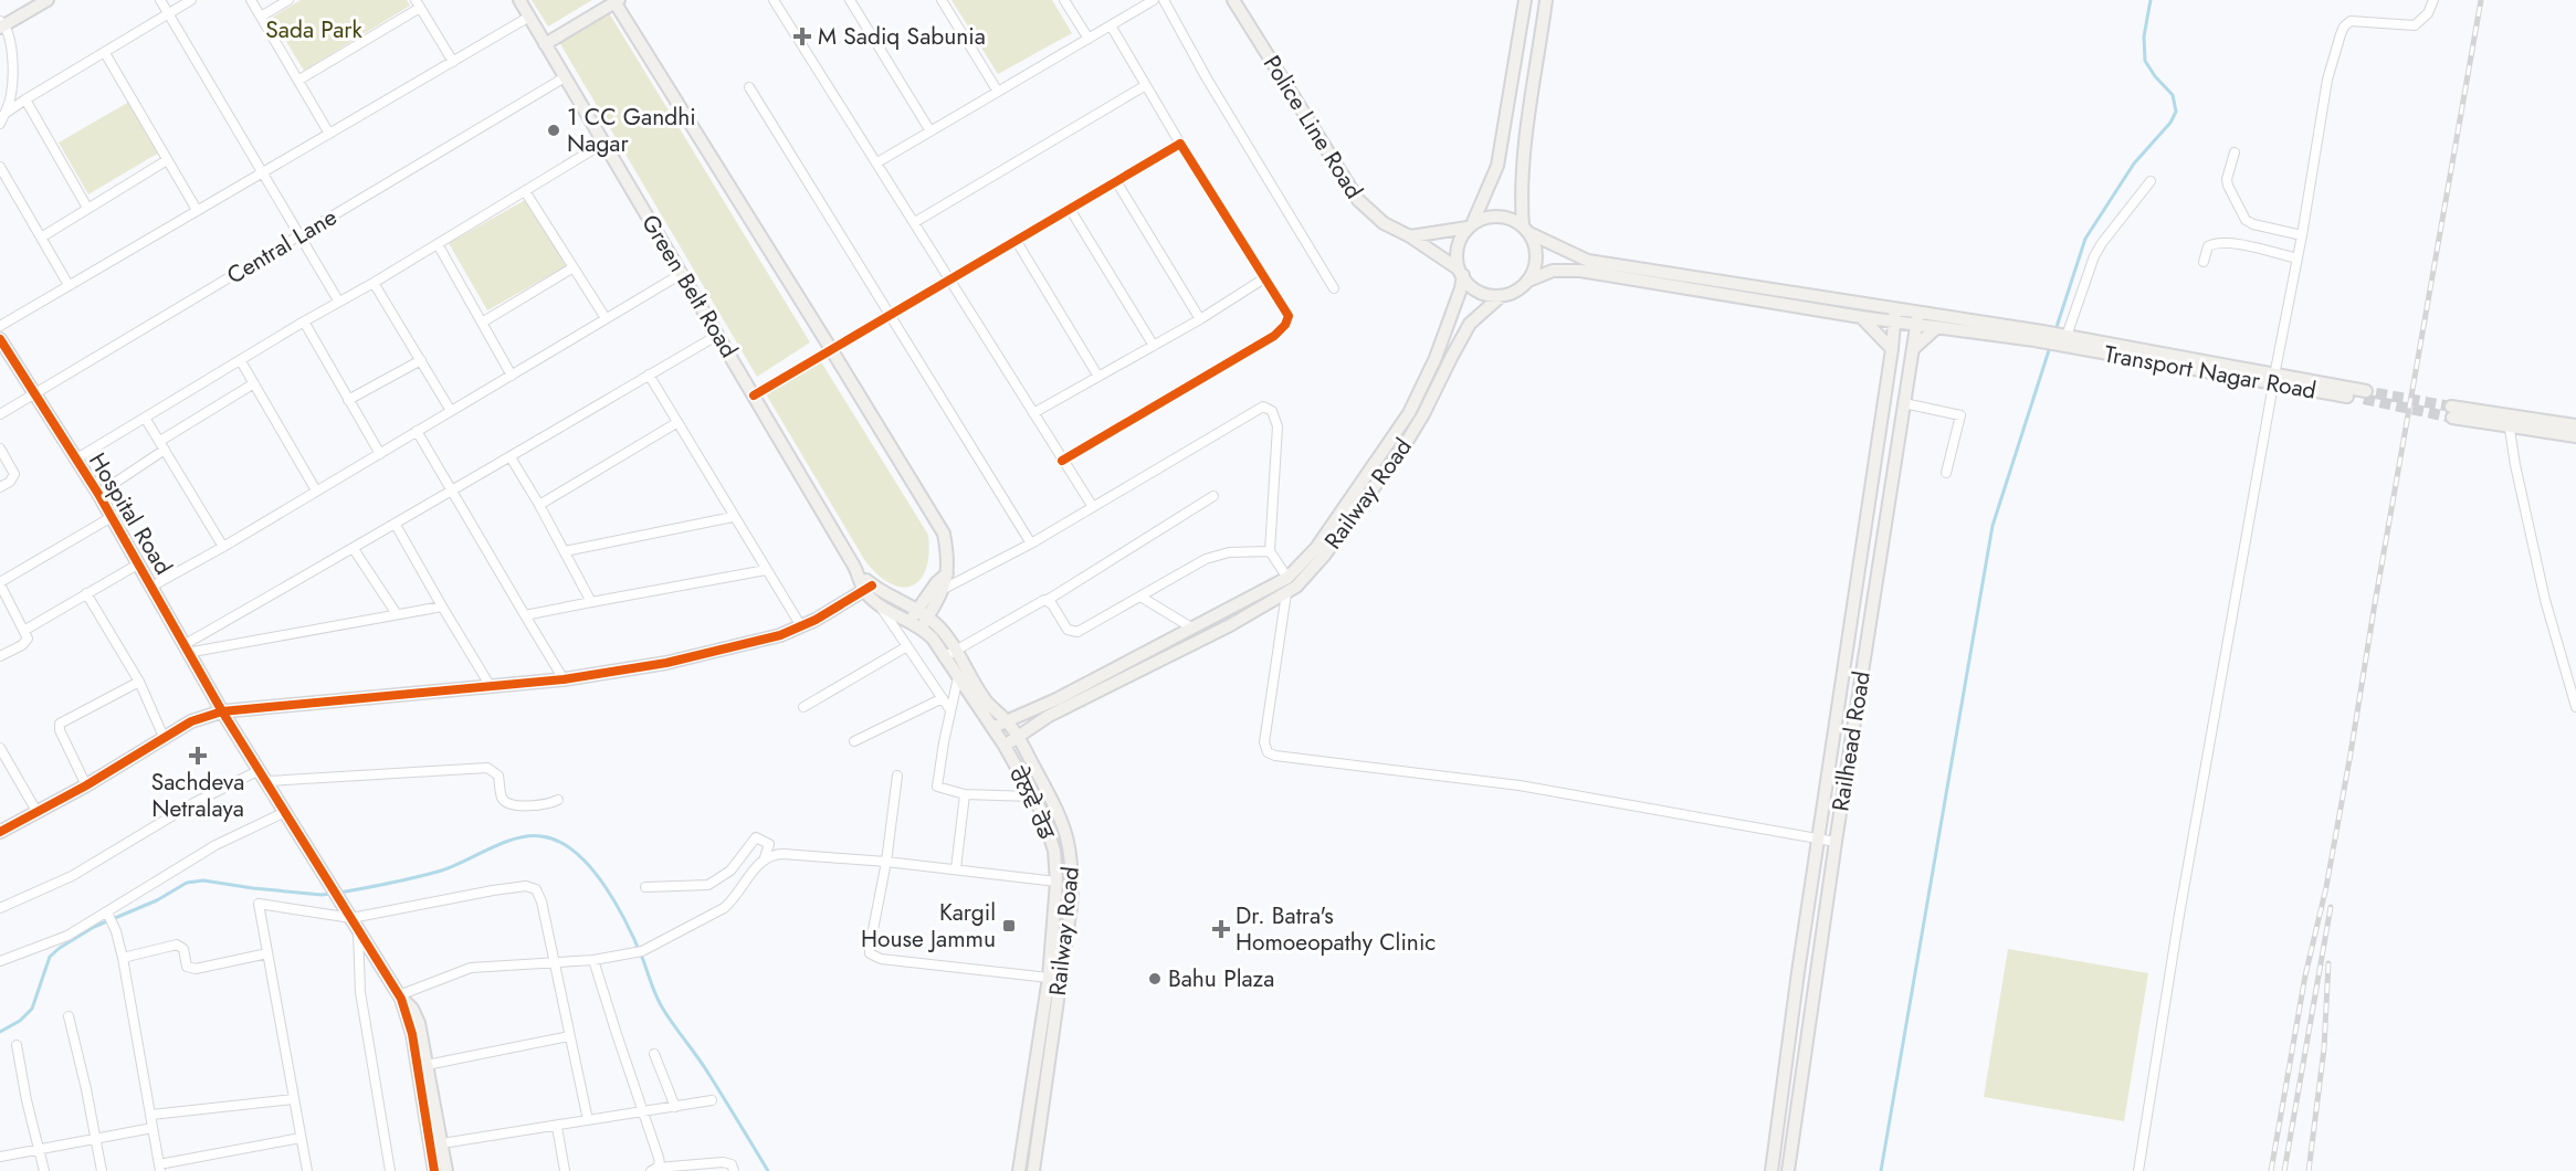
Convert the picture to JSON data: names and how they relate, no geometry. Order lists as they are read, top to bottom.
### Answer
{
  "streets": {
    "main road": [
      "Police Line Road",
      "Green Belt Road",
      "Transport Nagar Road",
      "Railway Road",
      "Hospital Road",
      "Railhead Road",
      "ਰੇਲਵੇ ਰੋਡ"
    ],
    "street": ["Central Lane"]
  },
  "crossings": [
    ["Police Line Road", "Railway Road"],
    ["Central Lane", "Green Belt Road"],
    ["Central Lane", "Hospital Road"],
    ["Green Belt Road", "Railway Road"],
    ["Railway Road", "ਰੇਲਵੇ ਰੋਡ"]
  ],
  "parks": ["Sada Park"],
  "places": {
    "health": ["M Sadiq Sabunia", "Sachdeva Netralaya", "Dr. Batra's Homoeopathy Clinic"],
    "other": ["1 CC Gandhi Nagar", "Bahu Plaza"],
    "transit": ["Kargil House Jammu"]
  }
}
